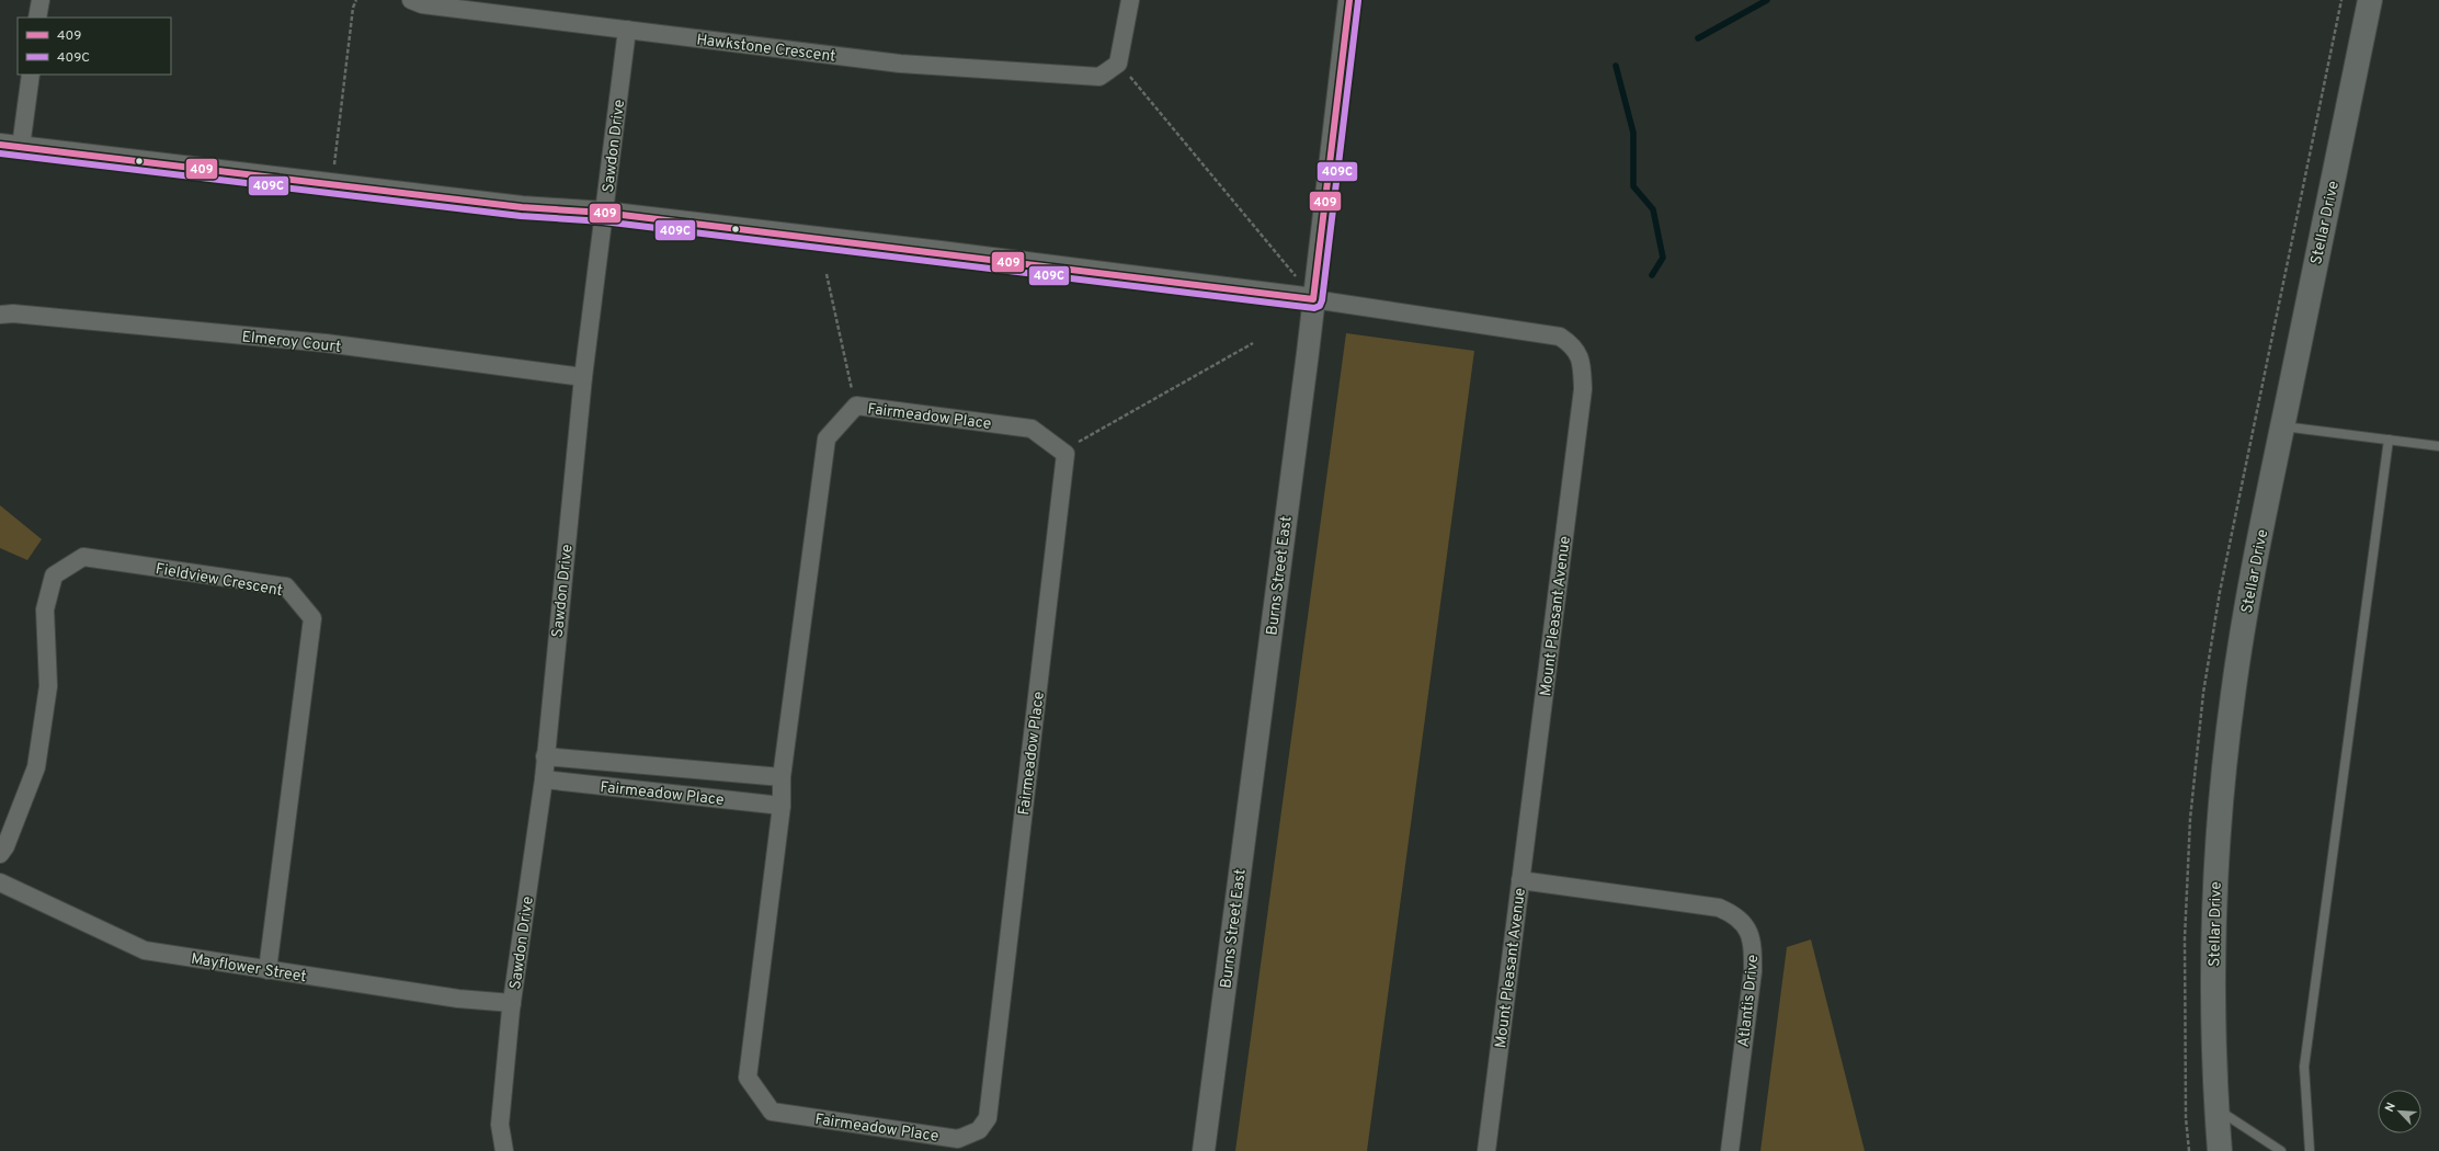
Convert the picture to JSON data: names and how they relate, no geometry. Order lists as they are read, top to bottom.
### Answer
{
  "streets": {
    "main road": ["Stellar Drive"],
    "street": [
      "Hawkstone Crescent",
      "Sawdon Drive",
      "Elmeroy Court",
      "Fairmeadow Place",
      "Burns Street East",
      "Fieldview Crescent",
      "Mount Pleasant Avenue",
      "Mayflower Street",
      "Atlantis Drive"
    ]
  },
  "crossings": [
    ["Hawkstone Crescent", "Sawdon Drive"],
    ["Sawdon Drive", "Elmeroy Court"],
    ["Sawdon Drive", "Fairmeadow Place"],
    ["Sawdon Drive", "Mayflower Street"],
    ["Burns Street East", "Mount Pleasant Avenue"],
    ["Fieldview Crescent", "Mayflower Street"],
    ["Mount Pleasant Avenue", "Atlantis Drive"]
  ],
  "lines": ["transit line 409", "transit line 409C"],
  "legend": ["409", "409C"],
  "north": "top left"
}
